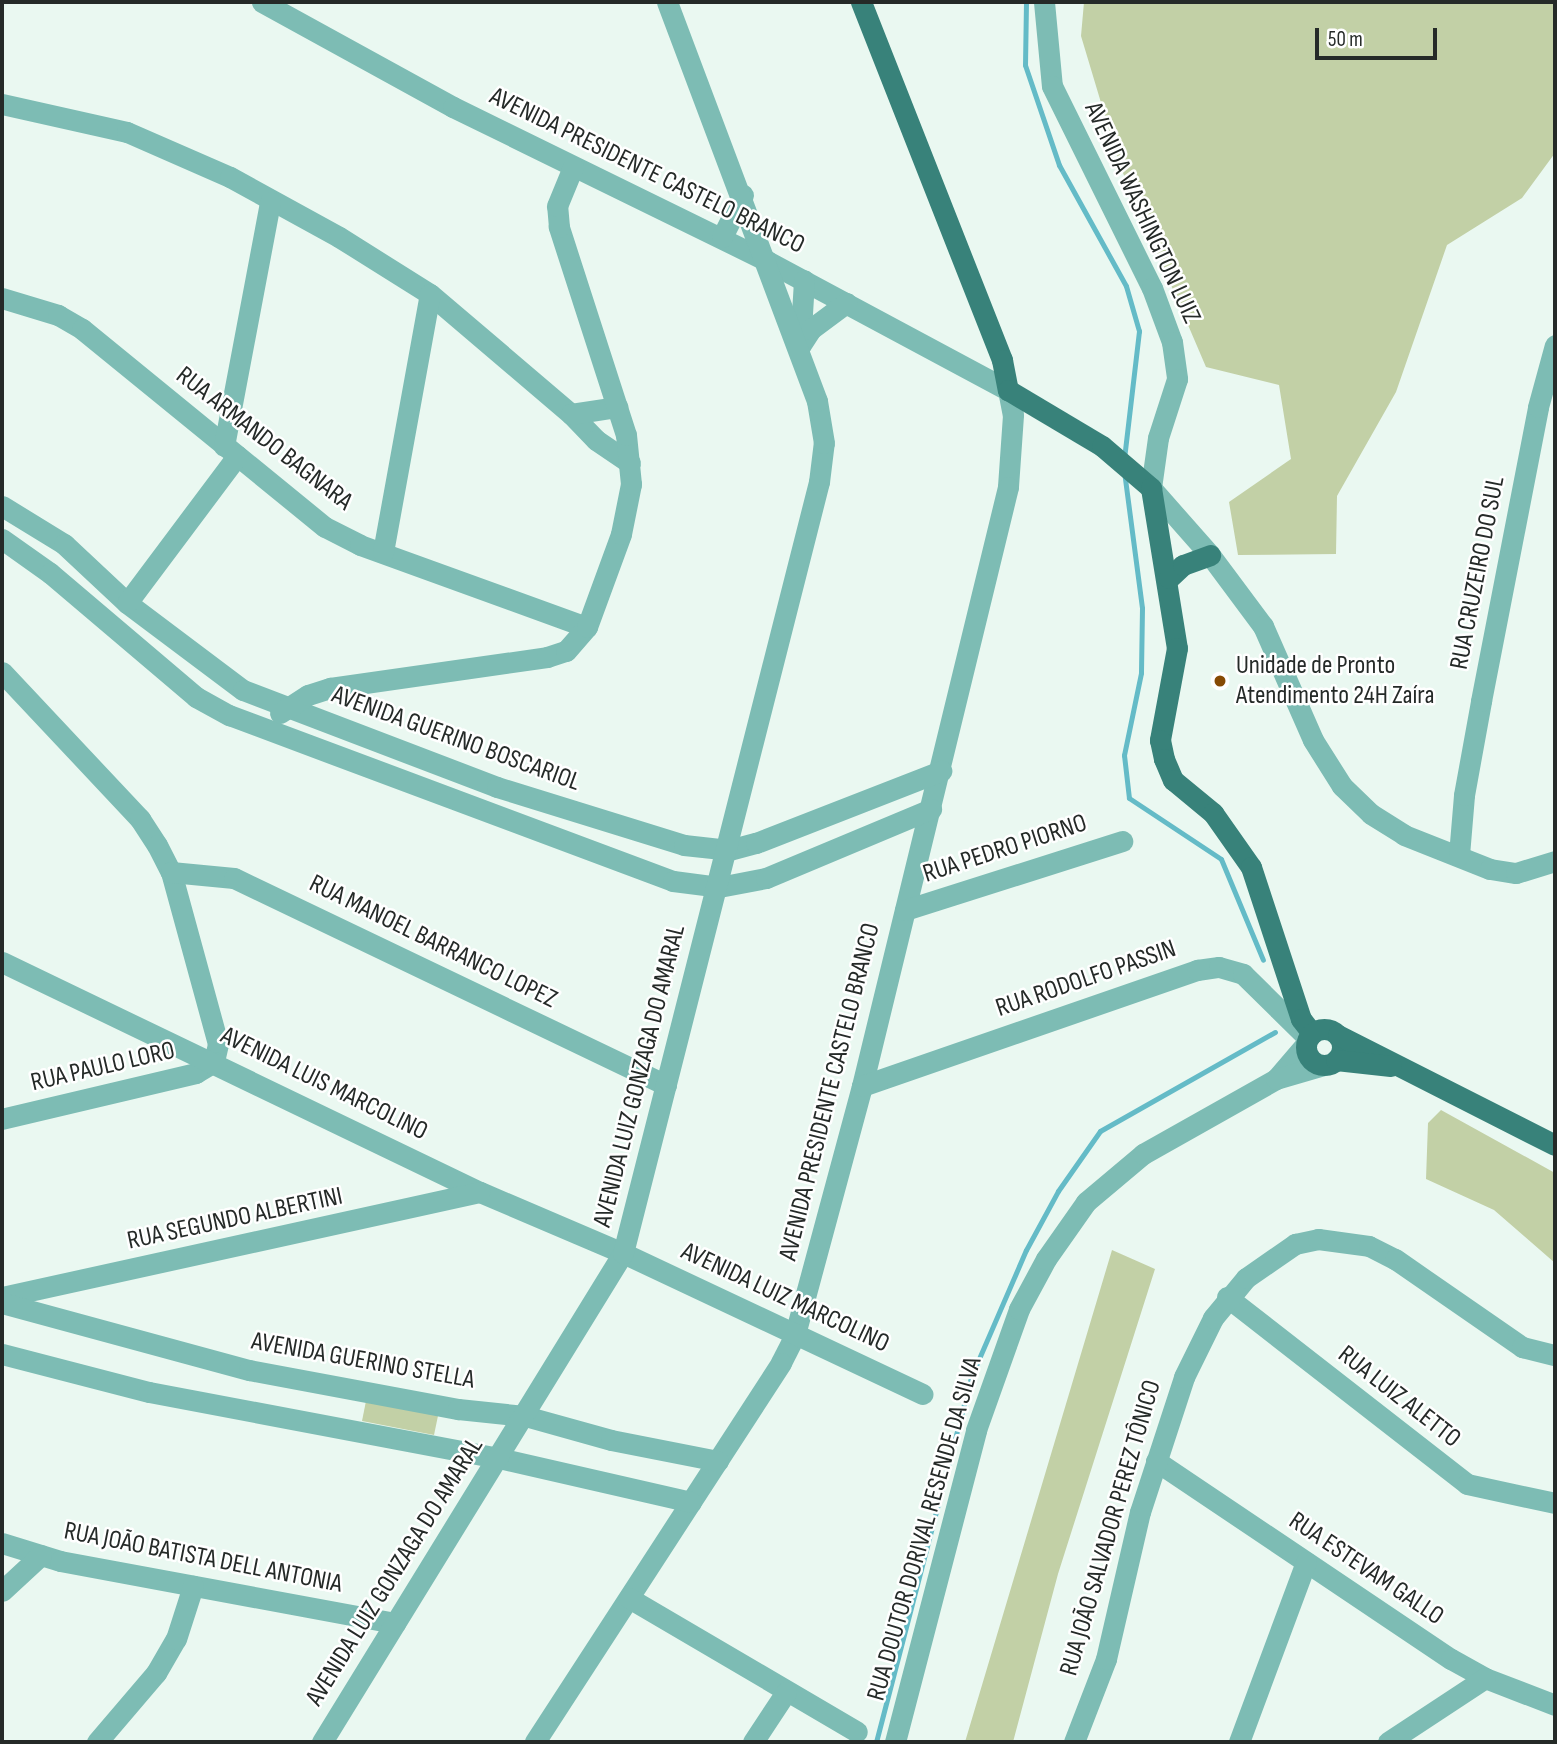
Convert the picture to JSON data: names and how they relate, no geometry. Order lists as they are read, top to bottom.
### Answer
{
  "streets": {
    "main road": ["AVENIDA PRESIDENTE CASTELO BRANCO"],
    "street": [
      "AVENIDA WASHINGTON LUIZ",
      "RUA ARMANDO BAGNARA",
      "RUA CRUZEIRO DO SUL",
      "AVENIDA GUERINO BOSCARIOL",
      "RUA PEDRO PIORNO",
      "RUA MANOEL BARRANCO LOPEZ",
      "RUA RODOLFO PASSIN",
      "RUA PAULO LORO",
      "AVENIDA LUIZ GONZAGA DO AMARAL",
      "AVENIDA LUIS MARCOLINO",
      "RUA SEGUNDO ALBERTINI",
      "AVENIDA LUIZ MARCOLINO",
      "AVENIDA GUERINO STELLA",
      "RUA LUIZ ALETTO",
      "RUA JOÃO SALVADOR PEREZ TÔNICO",
      "RUA DOUTOR DORIVAL RESENDE DA SILVA",
      "RUA JOÃO BATISTA DELL ANTONIA",
      "RUA ESTEVAM GALLO"
    ]
  },
  "crossings": [
    ["AVENIDA PRESIDENTE CASTELO BRANCO", "AVENIDA GUERINO BOSCARIOL"],
    ["AVENIDA PRESIDENTE CASTELO BRANCO", "RUA PEDRO PIORNO"],
    ["AVENIDA PRESIDENTE CASTELO BRANCO", "RUA RODOLFO PASSIN"],
    ["AVENIDA PRESIDENTE CASTELO BRANCO", "AVENIDA LUIZ GONZAGA DO AMARAL"],
    ["AVENIDA PRESIDENTE CASTELO BRANCO", "AVENIDA LUIZ MARCOLINO"],
    ["AVENIDA PRESIDENTE CASTELO BRANCO", "AVENIDA GUERINO STELLA"],
    ["AVENIDA GUERINO BOSCARIOL", "AVENIDA LUIZ GONZAGA DO AMARAL"],
    ["RUA MANOEL BARRANCO LOPEZ", "AVENIDA LUIZ GONZAGA DO AMARAL"],
    ["RUA RODOLFO PASSIN", "RUA DOUTOR DORIVAL RESENDE DA SILVA"],
    ["RUA PAULO LORO", "AVENIDA LUIS MARCOLINO"],
    ["AVENIDA LUIZ GONZAGA DO AMARAL", "AVENIDA LUIS MARCOLINO"],
    ["AVENIDA LUIZ GONZAGA DO AMARAL", "AVENIDA LUIZ MARCOLINO"],
    ["AVENIDA LUIZ GONZAGA DO AMARAL", "AVENIDA GUERINO STELLA"],
    ["AVENIDA LUIZ GONZAGA DO AMARAL", "RUA JOÃO BATISTA DELL ANTONIA"],
    ["AVENIDA LUIS MARCOLINO", "RUA SEGUNDO ALBERTINI"],
    ["AVENIDA LUIS MARCOLINO", "AVENIDA LUIZ MARCOLINO"],
    ["RUA LUIZ ALETTO", "RUA JOÃO SALVADOR PEREZ TÔNICO"],
    ["RUA JOÃO SALVADOR PEREZ TÔNICO", "RUA ESTEVAM GALLO"]
  ],
  "places": ["Unidade de Pronto Atendimento 24H Zaíra"],
  "scale_bar": "50 m"
}
